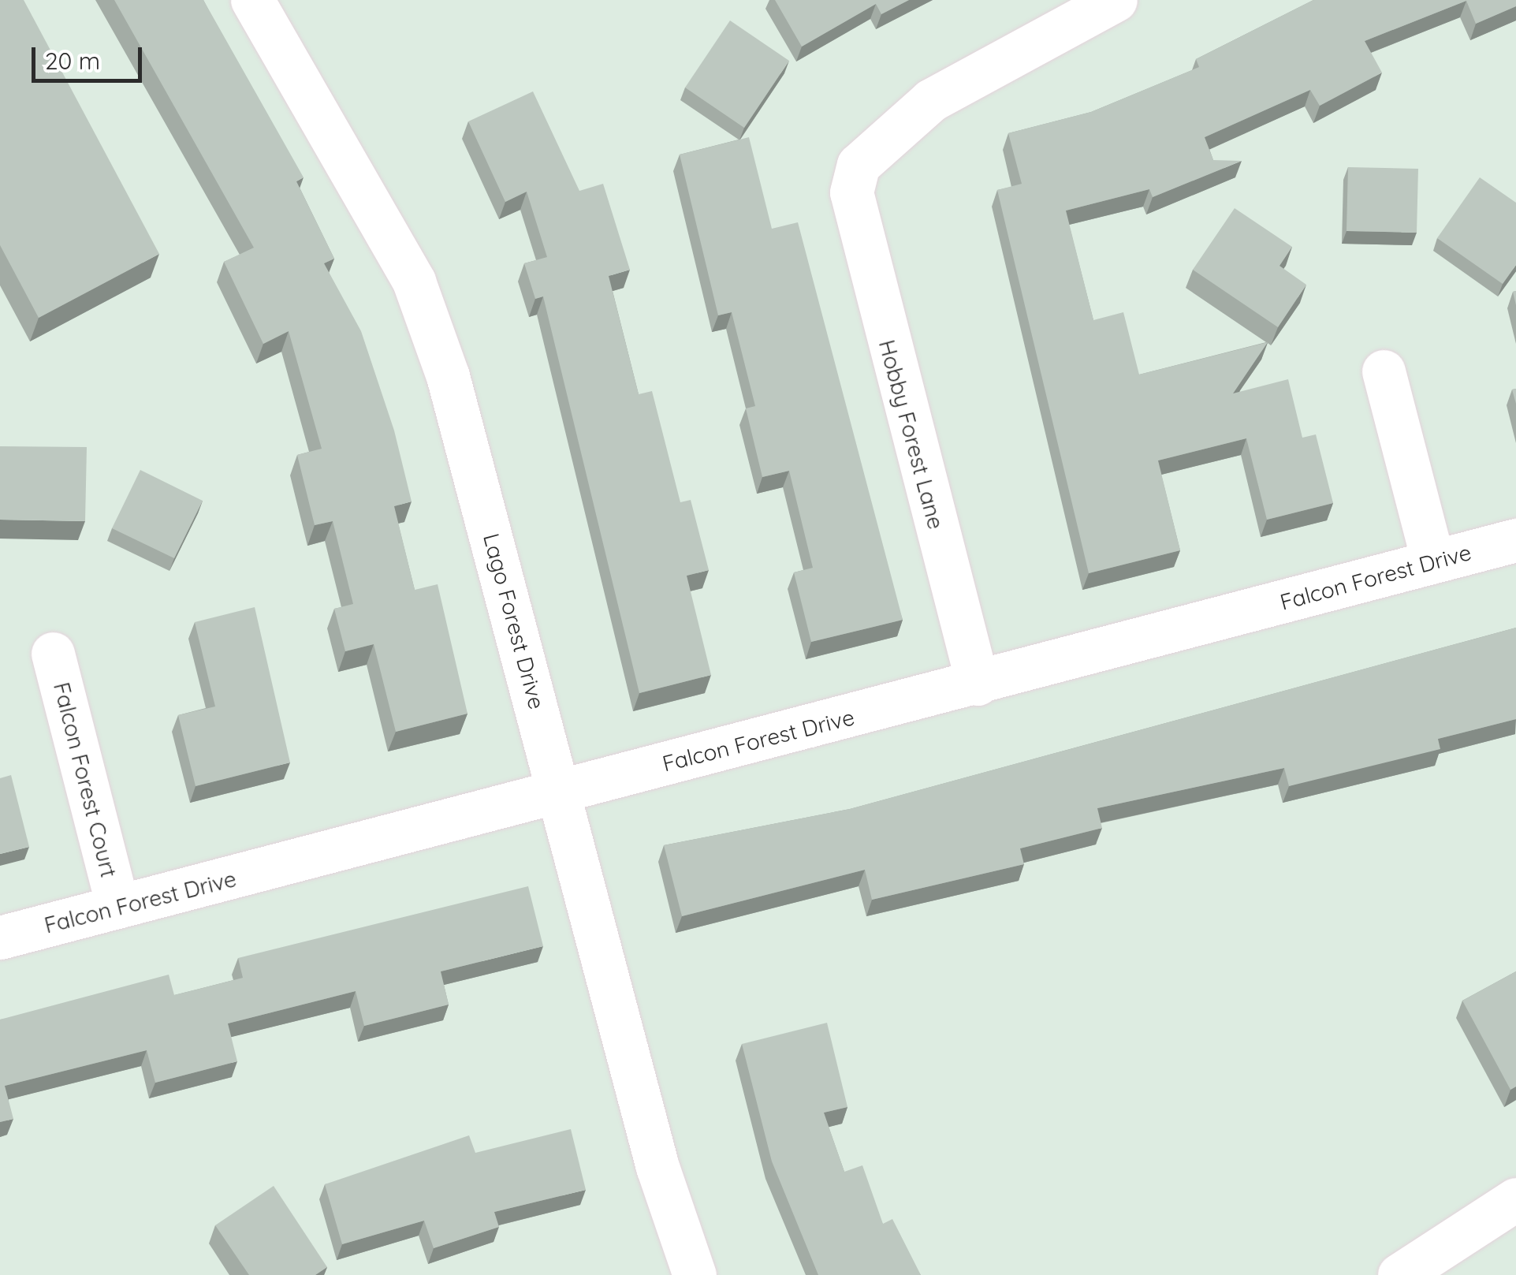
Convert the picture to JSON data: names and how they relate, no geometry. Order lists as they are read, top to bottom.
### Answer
{
  "streets": {
    "street": [
      "Hobby Forest Lane",
      "Falcon Forest Drive",
      "Lago Forest Drive",
      "Falcon Forest Court"
    ]
  },
  "crossings": [
    ["Hobby Forest Lane", "Falcon Forest Drive"],
    ["Falcon Forest Drive", "Lago Forest Drive"],
    ["Falcon Forest Drive", "Falcon Forest Court"]
  ],
  "scale_bar": "20 m"
}
